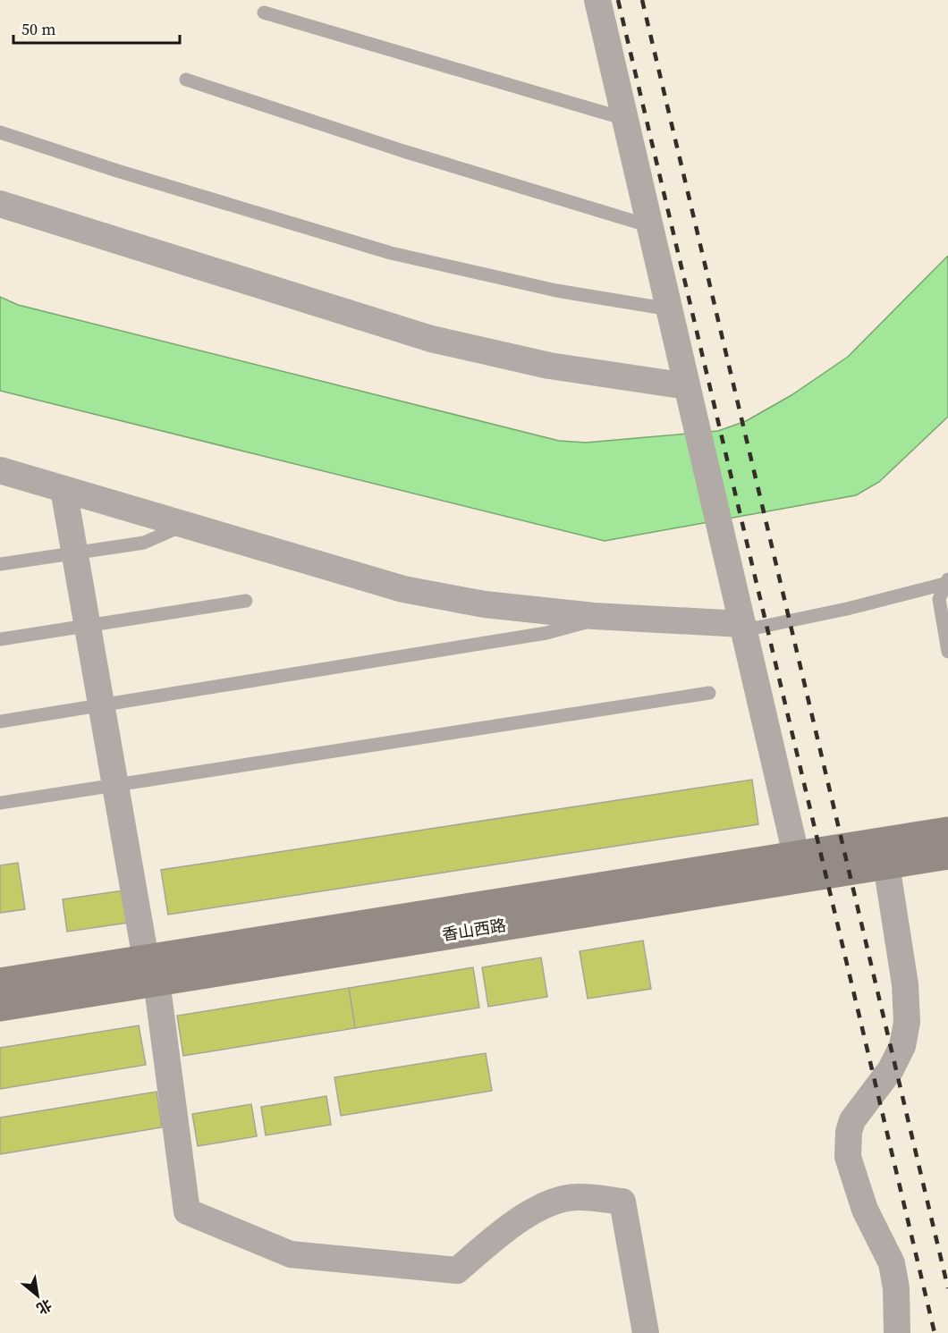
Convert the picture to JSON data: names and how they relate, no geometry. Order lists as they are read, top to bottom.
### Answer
{
  "streets": {
    "main road": ["香山西路"]
  },
  "scale_bar": "50 m",
  "north": "bottom right"
}
